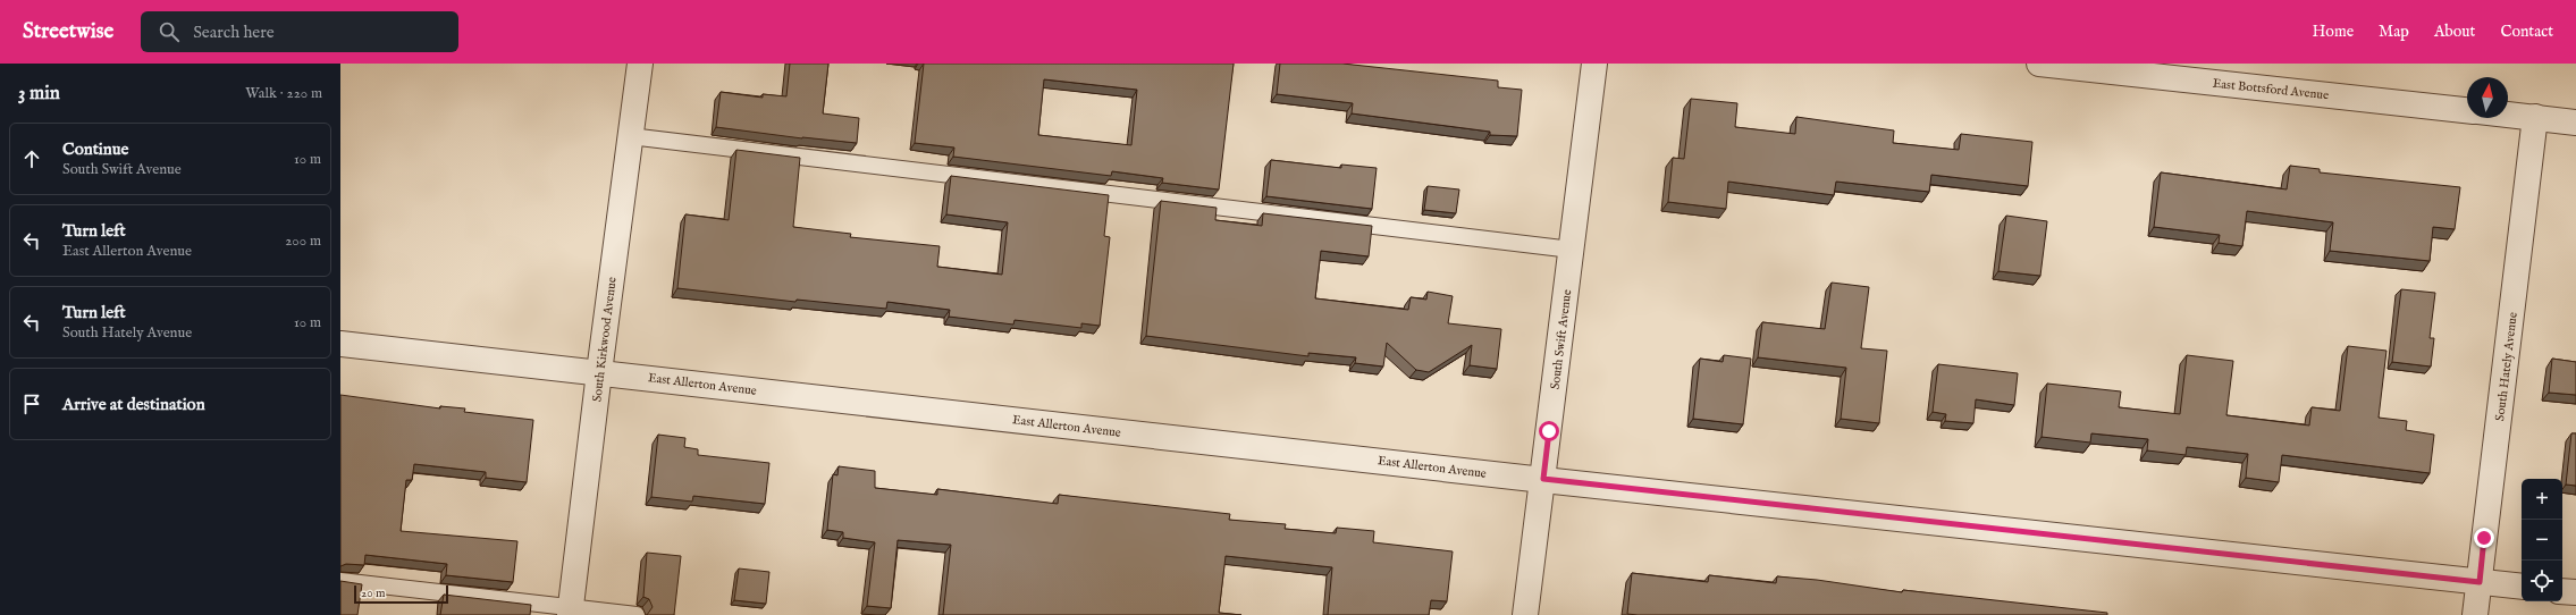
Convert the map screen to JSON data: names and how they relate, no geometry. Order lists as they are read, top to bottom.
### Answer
{
  "streets": {
    "street": [
      "East Bottsford Avenue",
      "South Kirkwood Avenue",
      "South Swift Avenue",
      "South Hately Avenue",
      "East Allerton Avenue"
    ]
  },
  "crossings": [
    ["South Kirkwood Avenue", "East Allerton Avenue"],
    ["South Swift Avenue", "East Allerton Avenue"],
    ["South Hately Avenue", "East Allerton Avenue"]
  ],
  "scale_bar": "20 m",
  "north": "top",
  "page": {
    "header": "Streetwise",
    "search": "Search here",
    "nav": [
      "Home",
      "Map",
      "About",
      "Contact"
    ],
    "heading": ["3 min", "Walk · 220 m"],
    "list": [
      ["Continue", "South Swift Avenue", "10 m"],
      ["Turn left", "East Allerton Avenue", "200 m"],
      ["Turn left", "South Hately Avenue", "10 m"],
      "Arrive at destination"
    ],
    "map_buttons": ["+", "−"],
    "scale": "20 m"
  }
}
